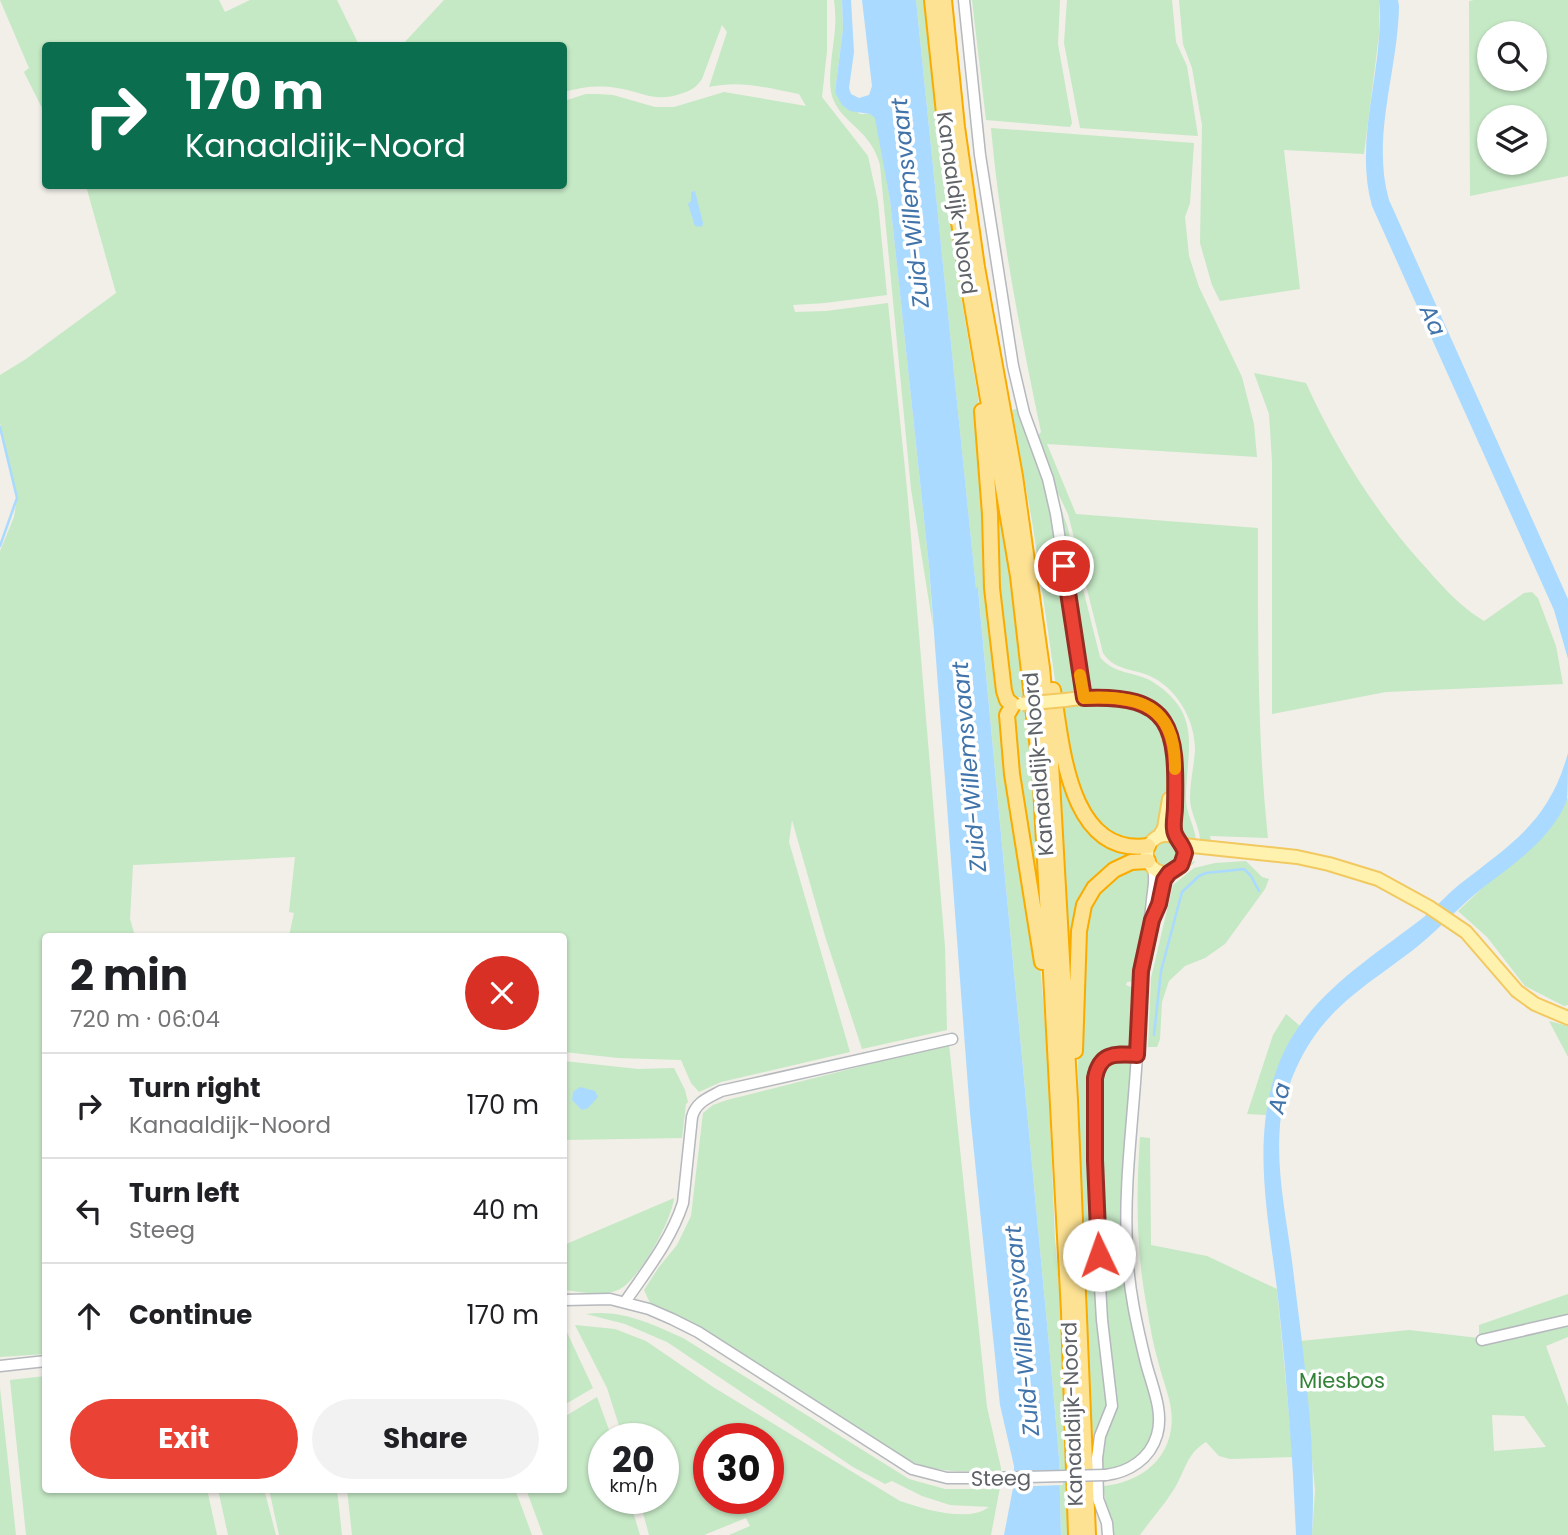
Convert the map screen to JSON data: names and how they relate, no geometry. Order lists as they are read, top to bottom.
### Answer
{
  "streets": {
    "highway": ["Kanaaldijk-Noord"],
    "street": ["Steeg"]
  },
  "crossings": [
    ["Kanaaldijk-Noord", "Steeg"]
  ],
  "water": ["Zuid-Willemsvaart", "Aa"],
  "parks": ["Miesbos"],
  "page": {
    "turn": ["170 m", "Kanaaldijk-Noord"],
    "heading": ["2 min", "720 m · 06:04"],
    "list": [
      {
        "name": "Turn right",
        "note": "Kanaaldijk-Noord",
        "value": "170 m"
      },
      {
        "name": "Turn left",
        "note": "Steeg",
        "value": "40 m"
      },
      {
        "name": "Continue",
        "value": "170 m"
      }
    ],
    "buttons": ["Exit", "Share"],
    "speed": "20 km/h",
    "limit": "30"
  }
}
